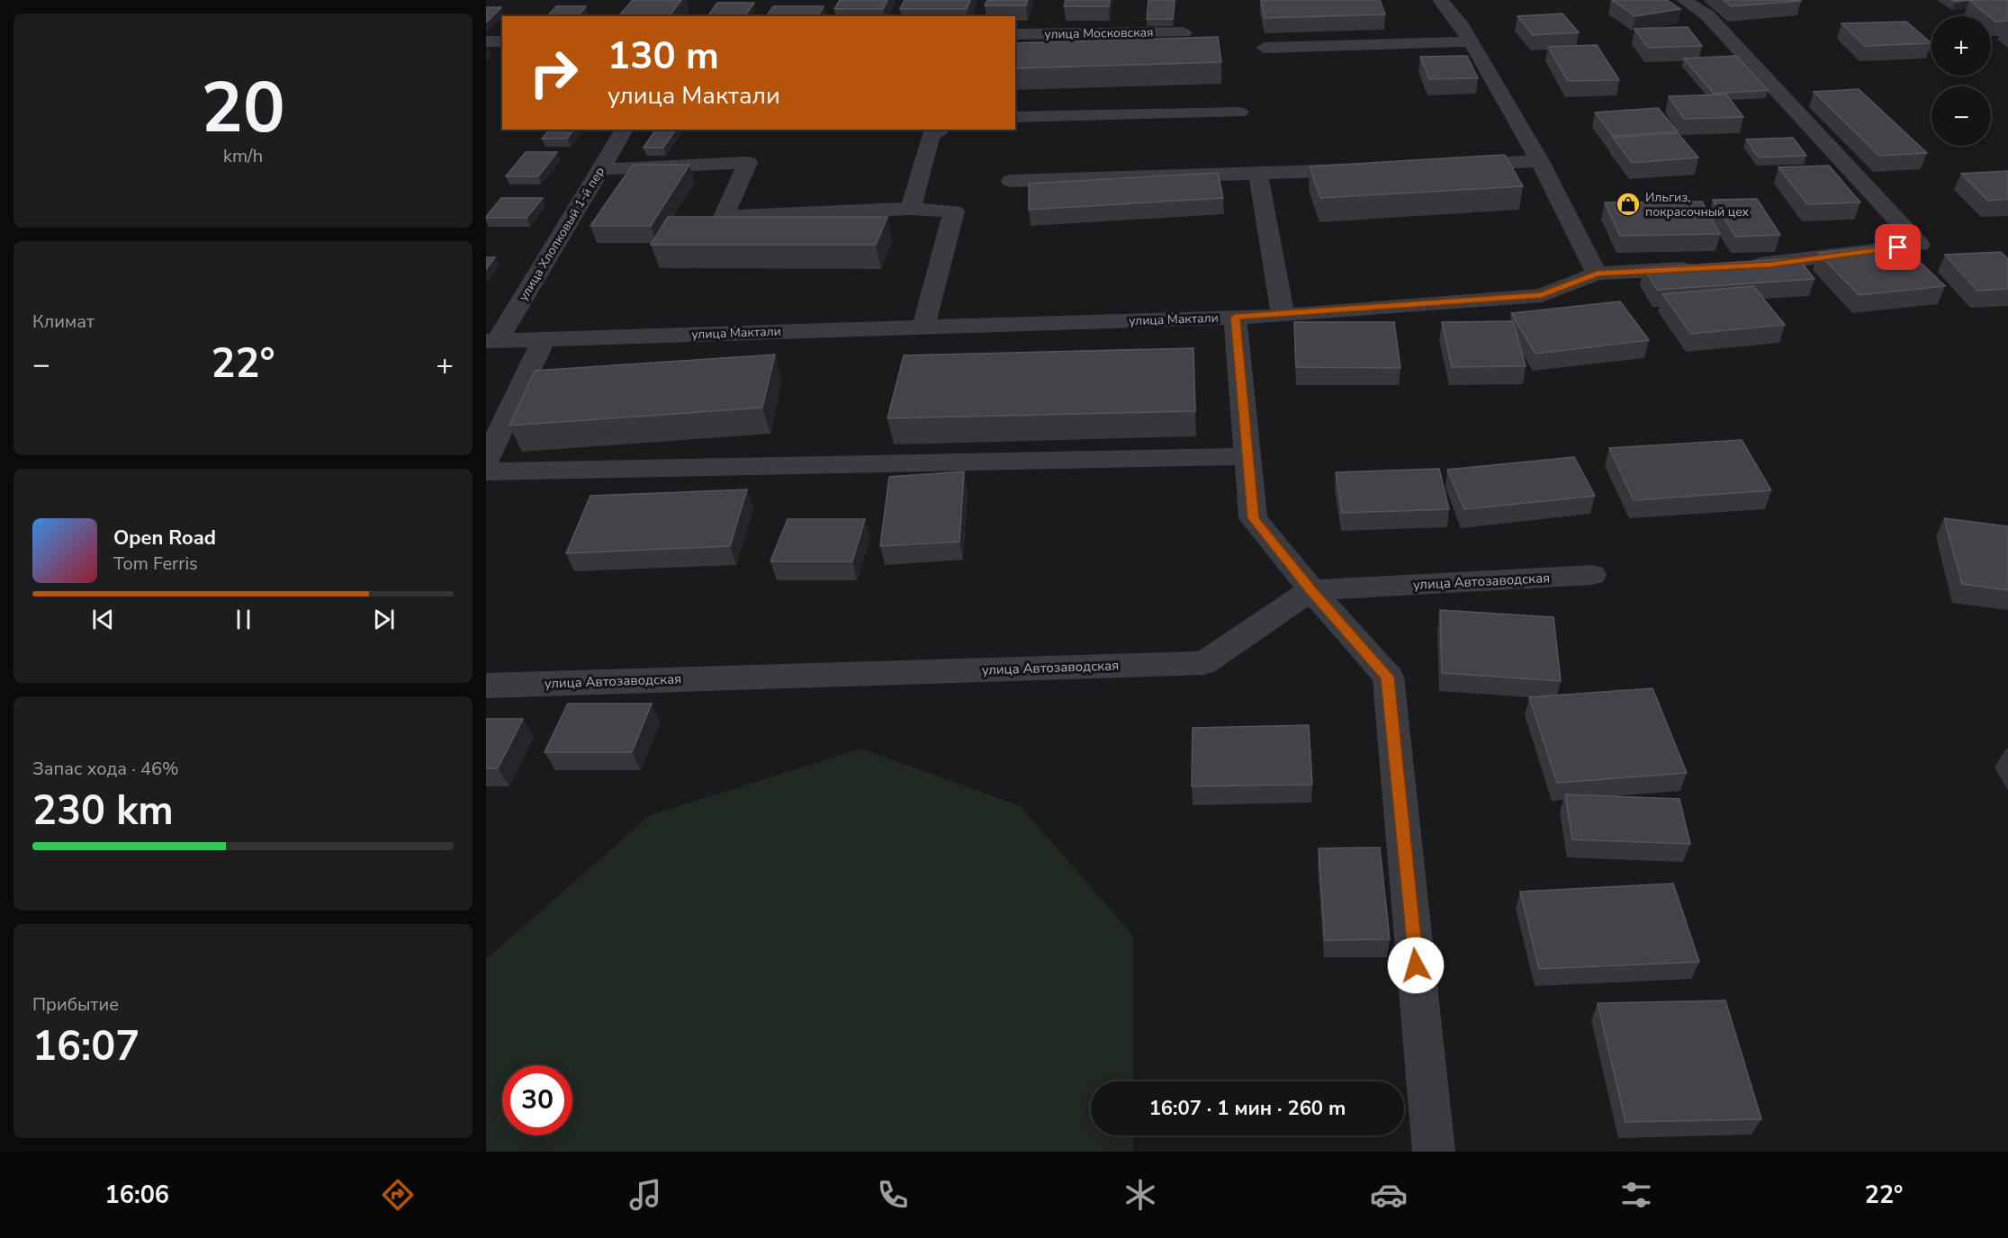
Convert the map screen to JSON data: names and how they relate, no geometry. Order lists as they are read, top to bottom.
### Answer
{
  "streets": {
    "street": [
      "улица Московская",
      "улица Хлопковый 1-й пер",
      "улица Мактали",
      "улица Автозаводская"
    ]
  },
  "crossings": [
    ["улица Хлопковый 1-й пер", "улица Мактали"]
  ],
  "places": {
    "shop": ["Ильгиз, покрасочный цех"]
  },
  "page": {
    "tile": [
      ["20", "km/h"],
      "Климат",
      ["Запас хода · 46%", "230 km"],
      ["Прибытие", "16:07"]
    ],
    "map_buttons": ["+", "−"],
    "turn": ["130 m", "улица Мактали"],
    "heat": ["−", "22°", "+"],
    "song": ["Open Road", "Tom Ferris"],
    "limit": "30",
    "trip": "16:07 · 1 мин · 260 m",
    "tabs": ["16:06", "22°"]
  }
}
